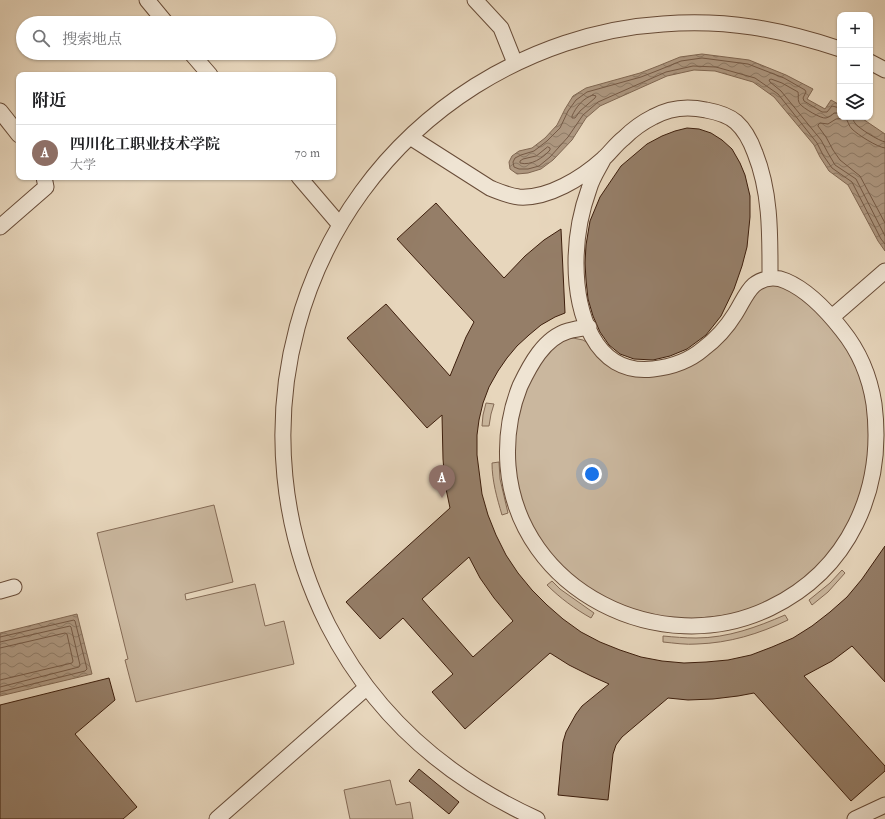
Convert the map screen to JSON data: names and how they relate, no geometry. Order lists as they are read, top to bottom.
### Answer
{
  "page": {
    "map_buttons": ["+", "−"],
    "search": "搜索地点",
    "heading": "附近",
    "list": [
      {
        "mark": "A",
        "name": "四川化工职业技术学院",
        "note": "大学",
        "value": "70 m"
      }
    ],
    "pins": "A"
  }
}
